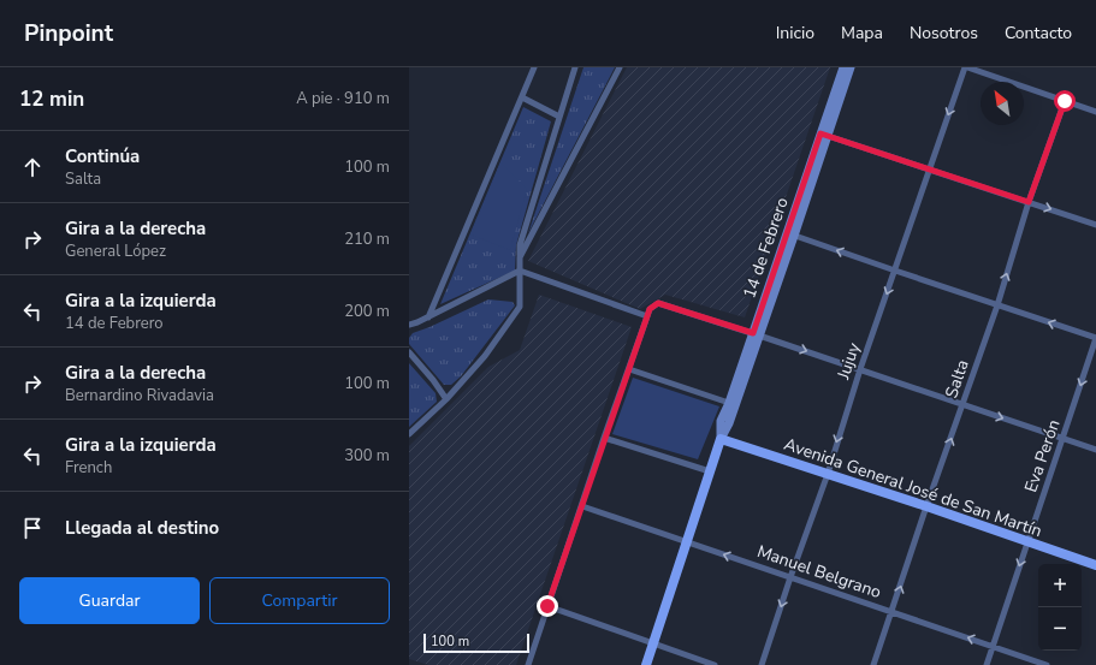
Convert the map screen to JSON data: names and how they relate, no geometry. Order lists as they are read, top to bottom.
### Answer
{
  "streets": {
    "main road": ["14 de Febrero", "Avenida General José de San Martín"],
    "street": [
      "Jujuy",
      "Salta",
      "Eva Perón",
      "Manuel Belgrano"
    ]
  },
  "crossings": [
    ["14 de Febrero", "Avenida General José de San Martín"],
    ["14 de Febrero", "Manuel Belgrano"],
    ["Jujuy", "Avenida General José de San Martín"],
    ["Jujuy", "Manuel Belgrano"],
    ["Salta", "Avenida General José de San Martín"],
    ["Salta", "Manuel Belgrano"],
    ["Eva Perón", "Avenida General José de San Martín"],
    ["Eva Perón", "Manuel Belgrano"]
  ],
  "one_way": [
    "Jujuy",
    "Salta",
    "Eva Perón",
    "Manuel Belgrano"
  ],
  "scale_bar": "100 m",
  "north": "top left",
  "page": {
    "header": "Pinpoint",
    "nav": [
      "Inicio",
      "Mapa",
      "Nosotros",
      "Contacto"
    ],
    "heading": ["12 min", "A pie · 910 m"],
    "list": [
      ["Continúa", "Salta", "100 m"],
      ["Gira a la derecha", "General López", "210 m"],
      ["Gira a la izquierda", "14 de Febrero", "200 m"],
      ["Gira a la derecha", "Bernardino Rivadavia", "100 m"],
      ["Gira a la izquierda", "French", "300 m"],
      "Llegada al destino"
    ],
    "buttons": ["Guardar", "Compartir"],
    "map_buttons": ["+", "−"],
    "scale": "100 m"
  }
}
